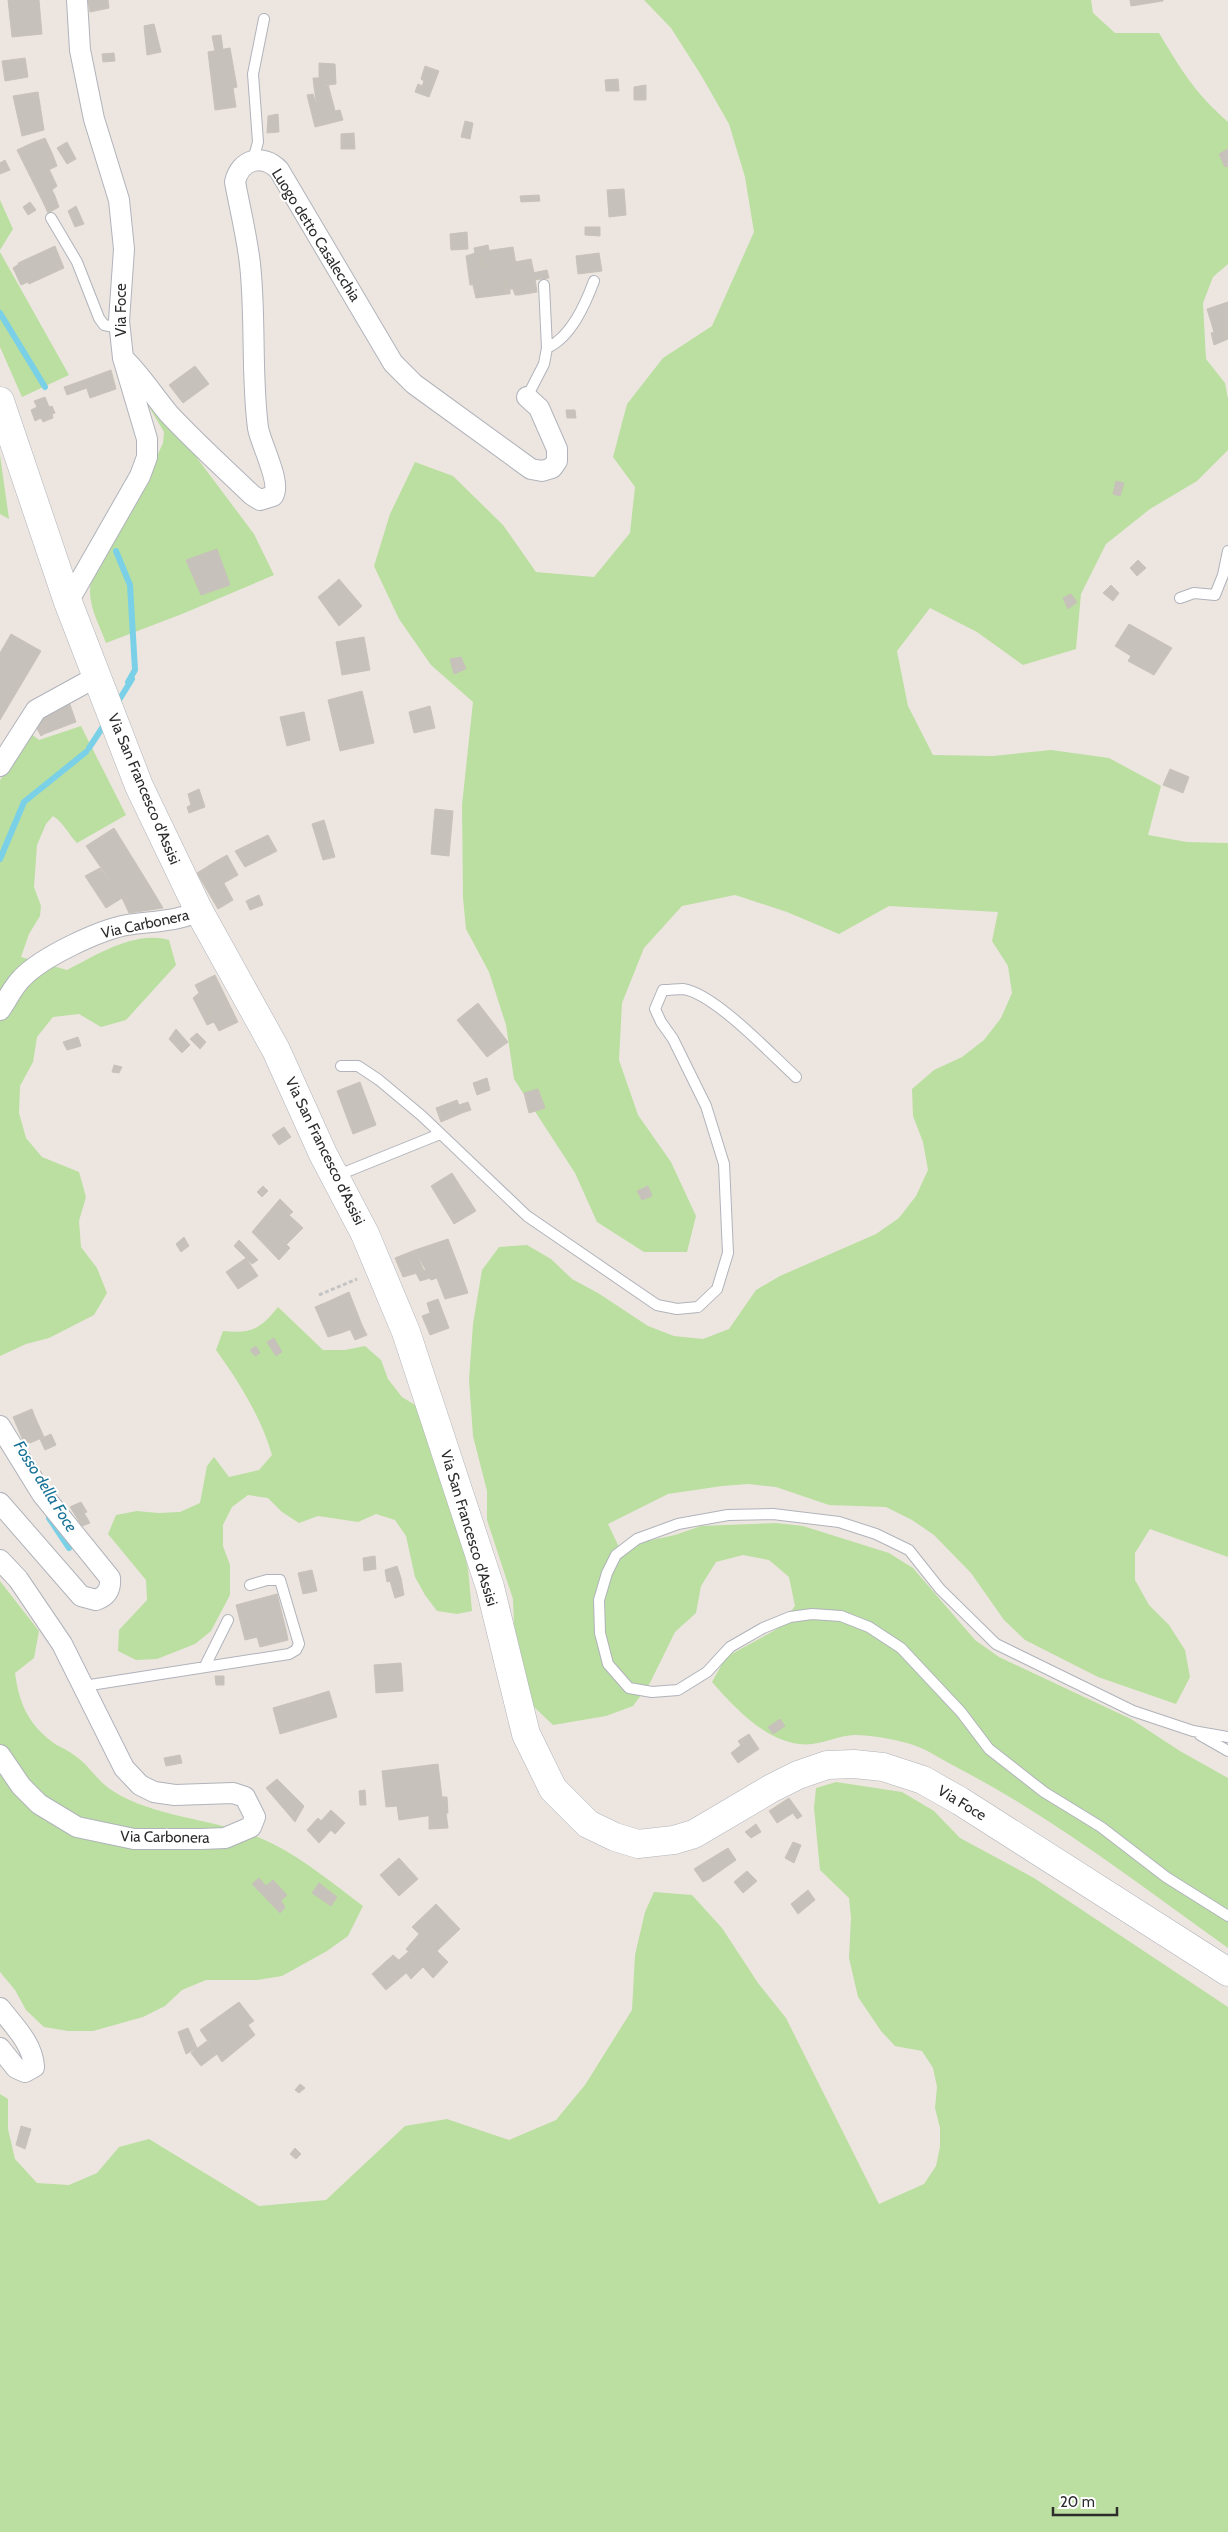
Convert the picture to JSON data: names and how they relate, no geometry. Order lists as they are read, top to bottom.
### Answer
{
  "streets": {
    "main road": ["Via Foce", "Via San Francesco d'Assisi"],
    "street": ["Luogo detto Casalecchia", "Via Carbonera"]
  },
  "crossings": [
    ["Luogo detto Casalecchia", "Via Foce"],
    ["Via Foce", "Via San Francesco d'Assisi"],
    ["Via San Francesco d'Assisi", "Via Carbonera"]
  ],
  "water": ["Fosso della Foce"],
  "scale_bar": "20 m"
}
